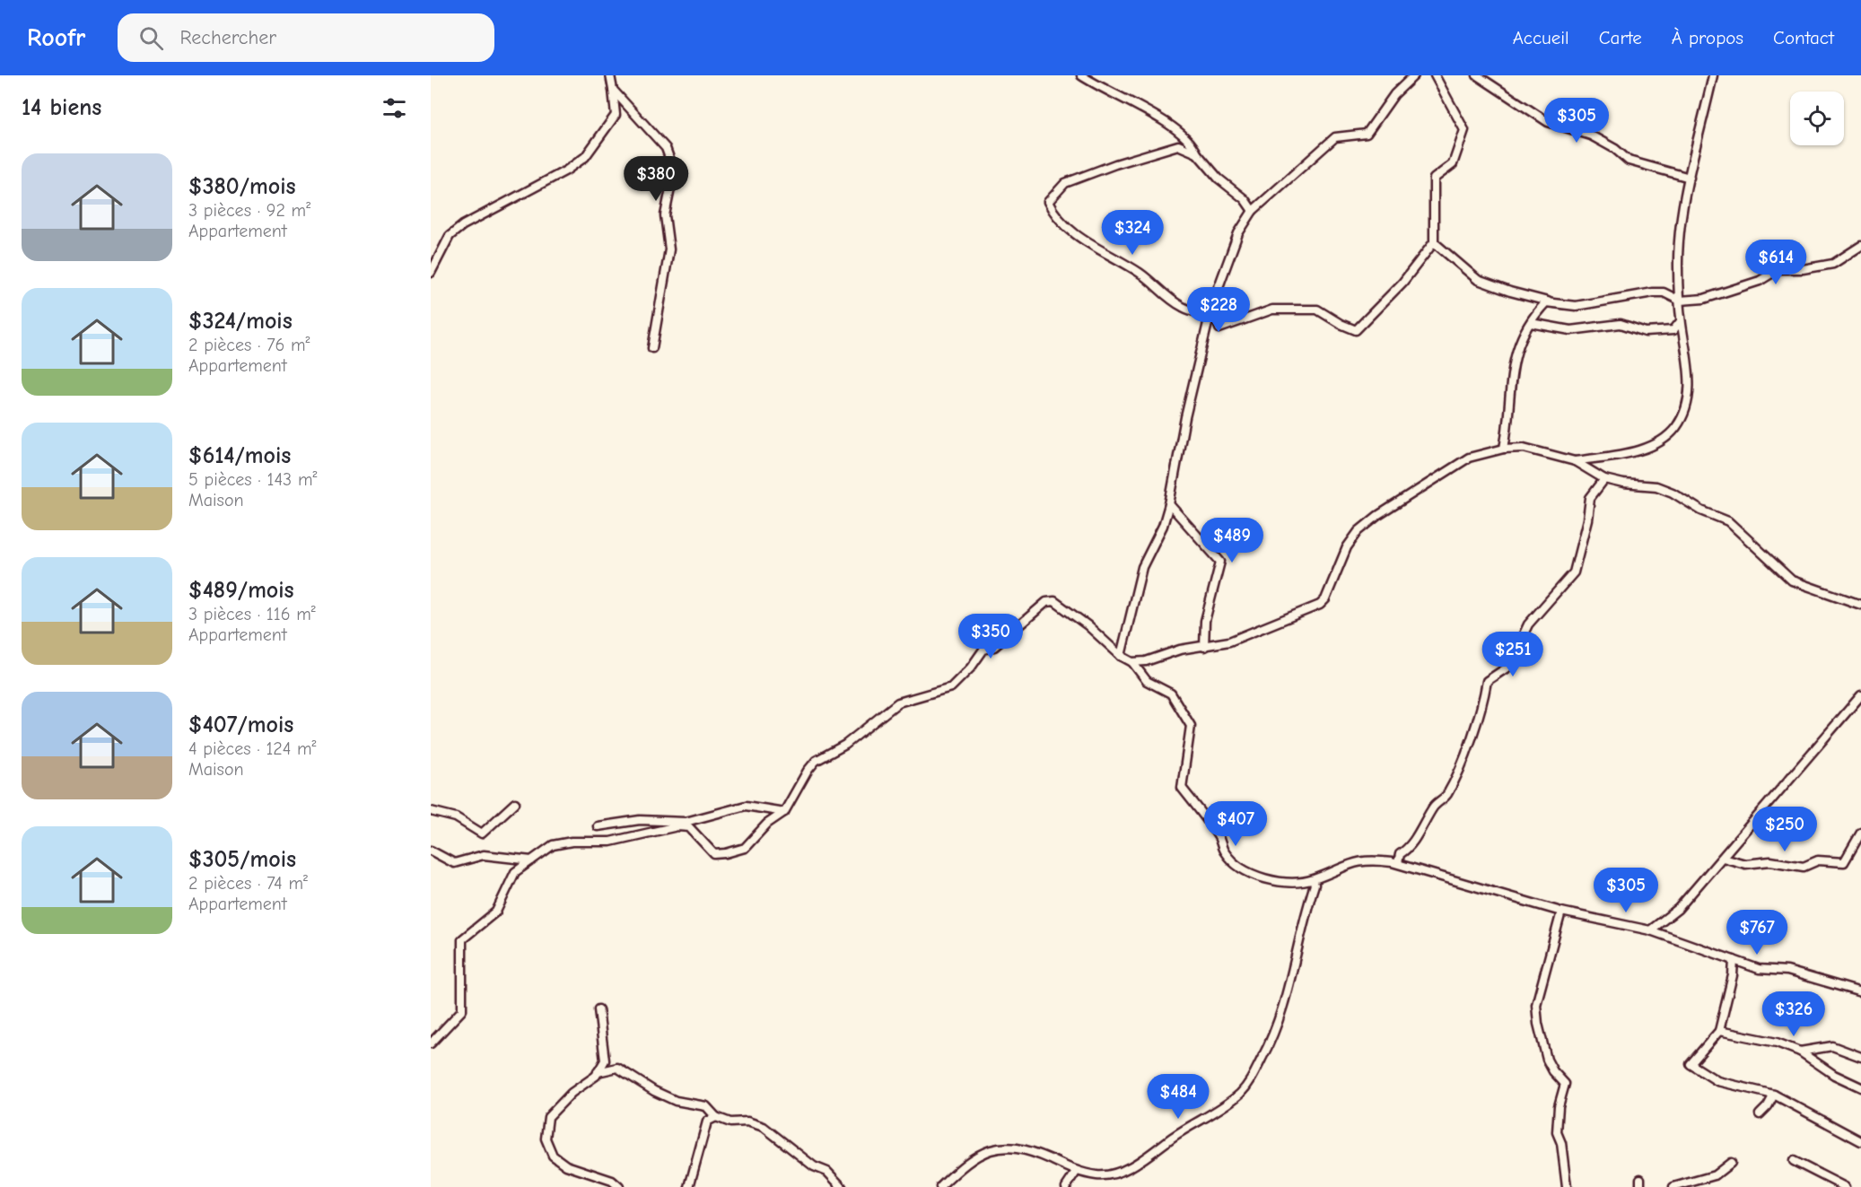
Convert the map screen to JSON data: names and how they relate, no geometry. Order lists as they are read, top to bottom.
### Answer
{
  "page": {
    "header": "Roofr",
    "search": "Rechercher",
    "nav": [
      "Accueil",
      "Carte",
      "À propos",
      "Contact"
    ],
    "heading": "14 biens",
    "price": [
      "$305",
      "$380",
      "$324",
      "$614",
      "$228",
      "$489",
      "$350",
      "$251",
      "$407",
      "$250",
      "$305",
      "$767",
      "$326",
      "$484"
    ],
    "list": [
      {
        "name": "$380/mois",
        "note": "3 pièces · 92 m² · Appartement"
      },
      {
        "name": "$324/mois",
        "note": "2 pièces · 76 m² · Appartement"
      },
      {
        "name": "$614/mois",
        "note": "5 pièces · 143 m² · Maison"
      },
      {
        "name": "$489/mois",
        "note": "3 pièces · 116 m² · Appartement"
      },
      {
        "name": "$407/mois",
        "note": "4 pièces · 124 m² · Maison"
      },
      {
        "name": "$305/mois",
        "note": "2 pièces · 74 m² · Appartement"
      }
    ]
  }
}
